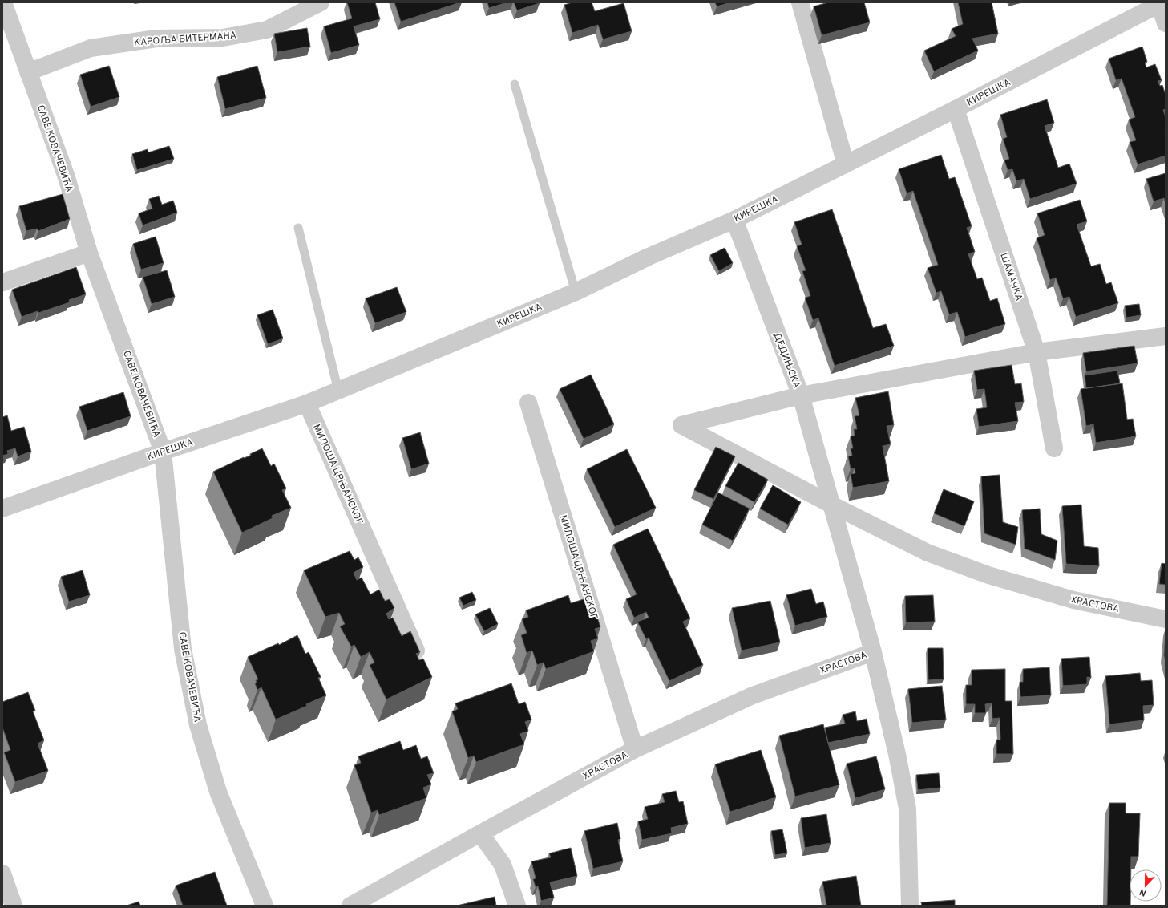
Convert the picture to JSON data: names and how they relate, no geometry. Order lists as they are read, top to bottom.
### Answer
{
  "streets": {
    "street": [
      "КАРОЉА БИТЕРМАНА",
      "КИРЕШКА",
      "САВЕ КОВАЧЕВИЋА",
      "ШАМАЧКА",
      "ДЕДИЊСКА",
      "МИЛОША ЦРЊАНСКОГ",
      "ХРАСТОВА"
    ]
  },
  "crossings": [
    ["КАРОЉА БИТЕРМАНА", "САВЕ КОВАЧЕВИЋА"],
    ["КИРЕШКА", "САВЕ КОВАЧЕВИЋА"],
    ["КИРЕШКА", "ШАМАЧКА"],
    ["КИРЕШКА", "ДЕДИЊСКА"],
    ["КИРЕШКА", "МИЛОША ЦРЊАНСКОГ"],
    ["ДЕДИЊСКА", "ХРАСТОВА"],
    ["МИЛОША ЦРЊАНСКОГ", "ХРАСТОВА"]
  ],
  "north": "bottom"
}
